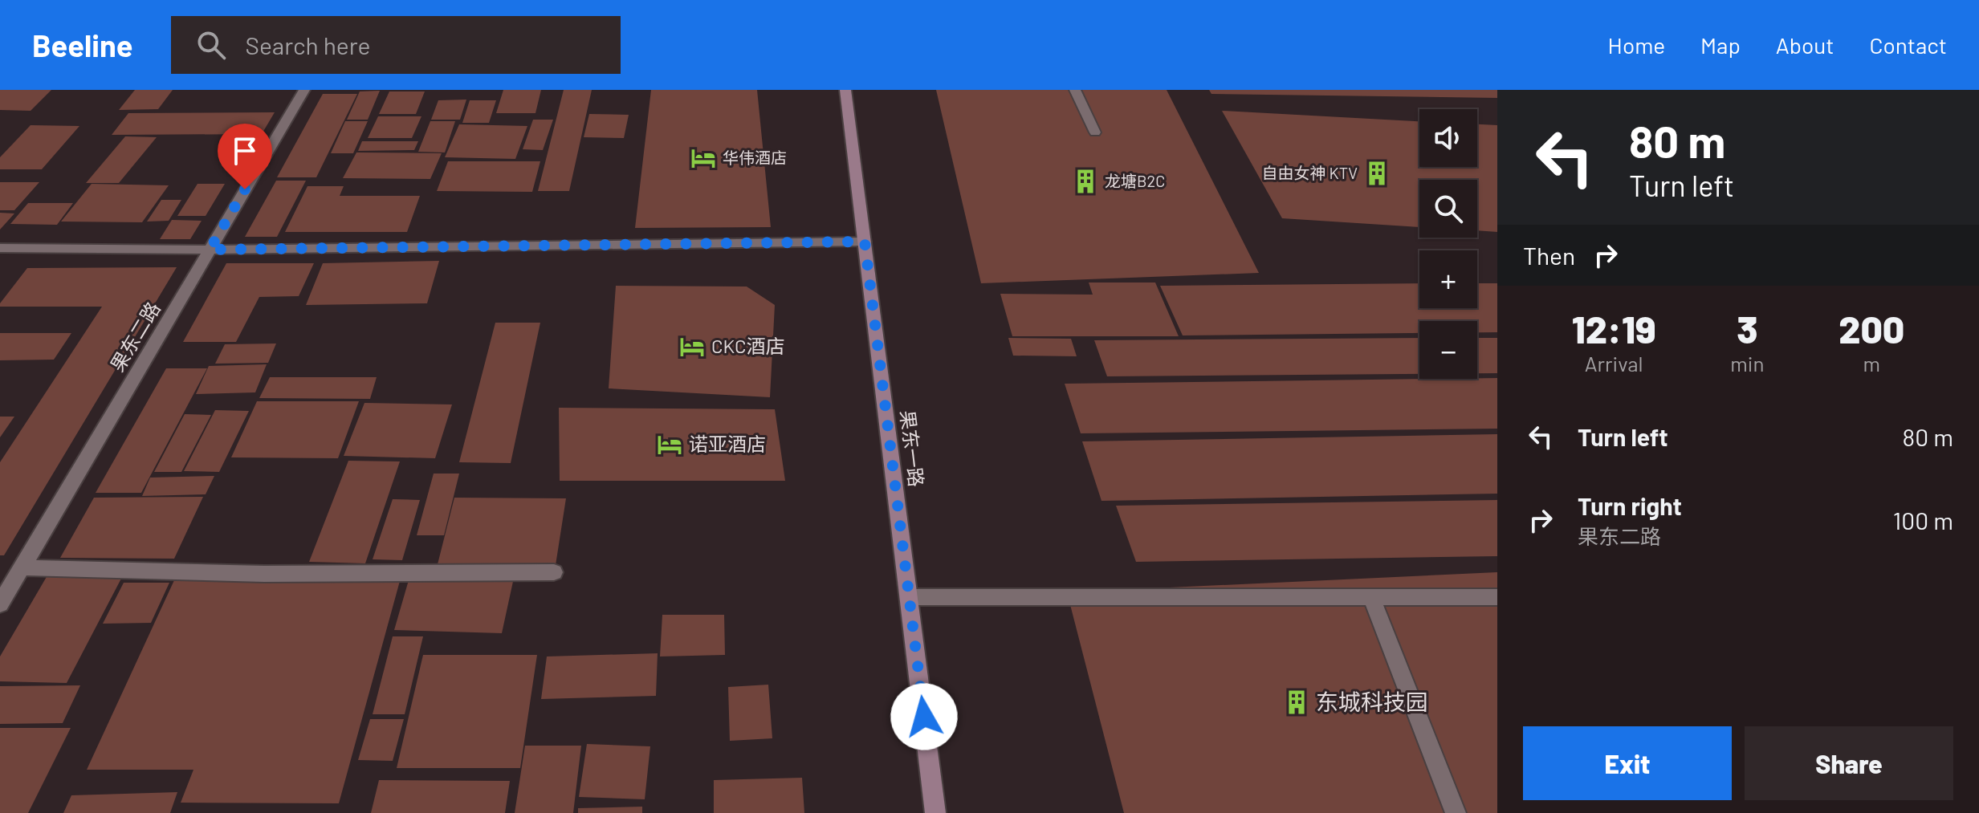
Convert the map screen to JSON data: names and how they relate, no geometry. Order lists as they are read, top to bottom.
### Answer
{
  "streets": {
    "main road": ["果东一路"],
    "street": ["果东二路"]
  },
  "places": {
    "hotel": ["华伟酒店", "CKC酒店", "诺亚酒店"],
    "building": ["自由女神 KTV", "龙塘B2C", "东城科技园"]
  },
  "page": {
    "header": "Beeline",
    "search": "Search here",
    "nav": [
      "Home",
      "Map",
      "About",
      "Contact"
    ],
    "turn": ["80 m", "Turn left"],
    "map_buttons": ["+", "−"],
    "then": "Then",
    "eta": [
      "12:19",
      "Arrival",
      "3",
      "min",
      "200",
      "m"
    ],
    "list": [
      {
        "name": "Turn left",
        "value": "80 m"
      },
      {
        "name": "Turn right",
        "note": "果东二路",
        "value": "100 m"
      }
    ],
    "buttons": ["Exit", "Share"]
  }
}
